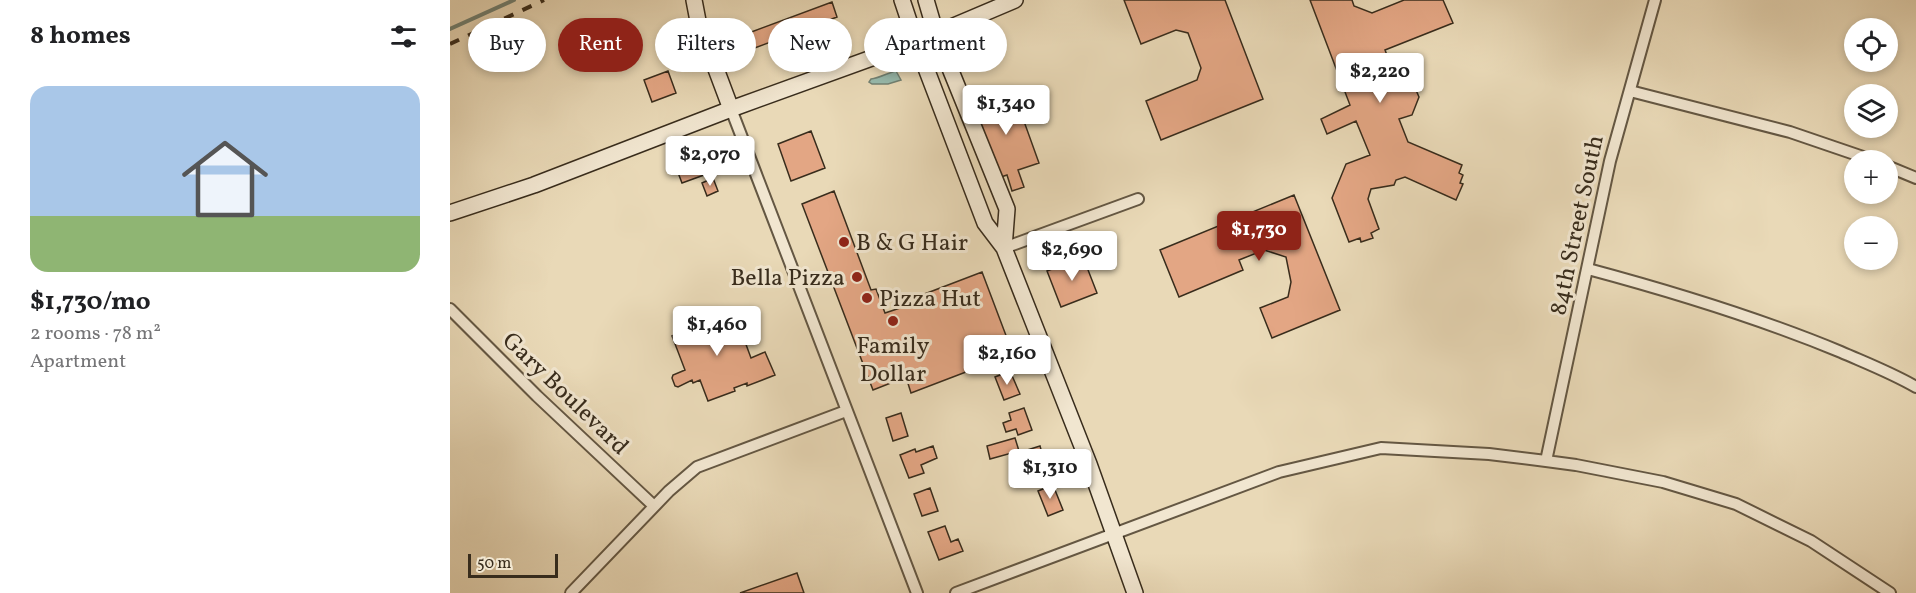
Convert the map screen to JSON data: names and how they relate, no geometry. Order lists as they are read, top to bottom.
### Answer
{
  "streets": {
    "street": ["84th Street South", "Gary Boulevard"]
  },
  "places": [
    "B & G Hair",
    "Bella Pizza",
    "Pizza Hut",
    "Family Dollar"
  ],
  "scale_bar": "50 m",
  "page": {
    "heading": "8 homes",
    "map_buttons": ["+", "−"],
    "chip": [
      "Buy",
      "Rent",
      "Filters",
      "New",
      "Apartment"
    ],
    "price": [
      "$2,220",
      "$1,340",
      "$2,070",
      "$1,730",
      "$2,690",
      "$1,460",
      "$2,160",
      "$1,310"
    ],
    "list": [
      {
        "name": "$1,730/mo",
        "note": "2 rooms · 78 m² · Apartment"
      }
    ],
    "scale": "50 m"
  }
}
